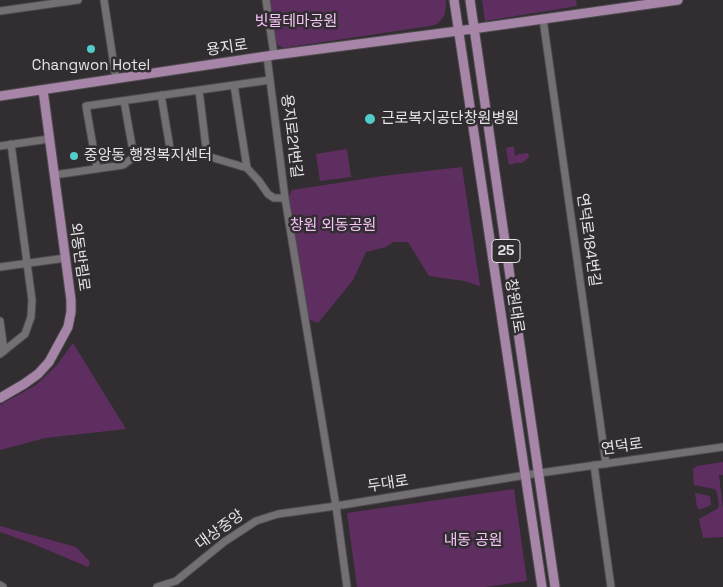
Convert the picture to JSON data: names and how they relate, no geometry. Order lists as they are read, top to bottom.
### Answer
{
  "streets": {
    "main road": [
      "용지로",
      "25",
      "외동반림로",
      "창원대로"
    ],
    "street": [
      "용지로21번길",
      "연덕로184번길",
      "연덕로",
      "두대로",
      "대상중앙"
    ]
  },
  "crossings": [
    ["용지로", "용지로21번길"],
    ["용지로", "연덕로184번길"],
    ["용지로", "외동반림로"],
    ["용지로", "창원대로"],
    ["연덕로184번길", "연덕로"],
    ["창원대로", "연덕로"],
    ["창원대로", "두대로"],
    ["연덕로", "두대로"],
    ["두대로", "대상중앙"]
  ],
  "parks": ["빗물테마공원", "창원 외동공원", "내동 공원"],
  "places": ["Changwon Hotel", "근로복지공단창원병원", "중앙동 행정복지센터"]
}
